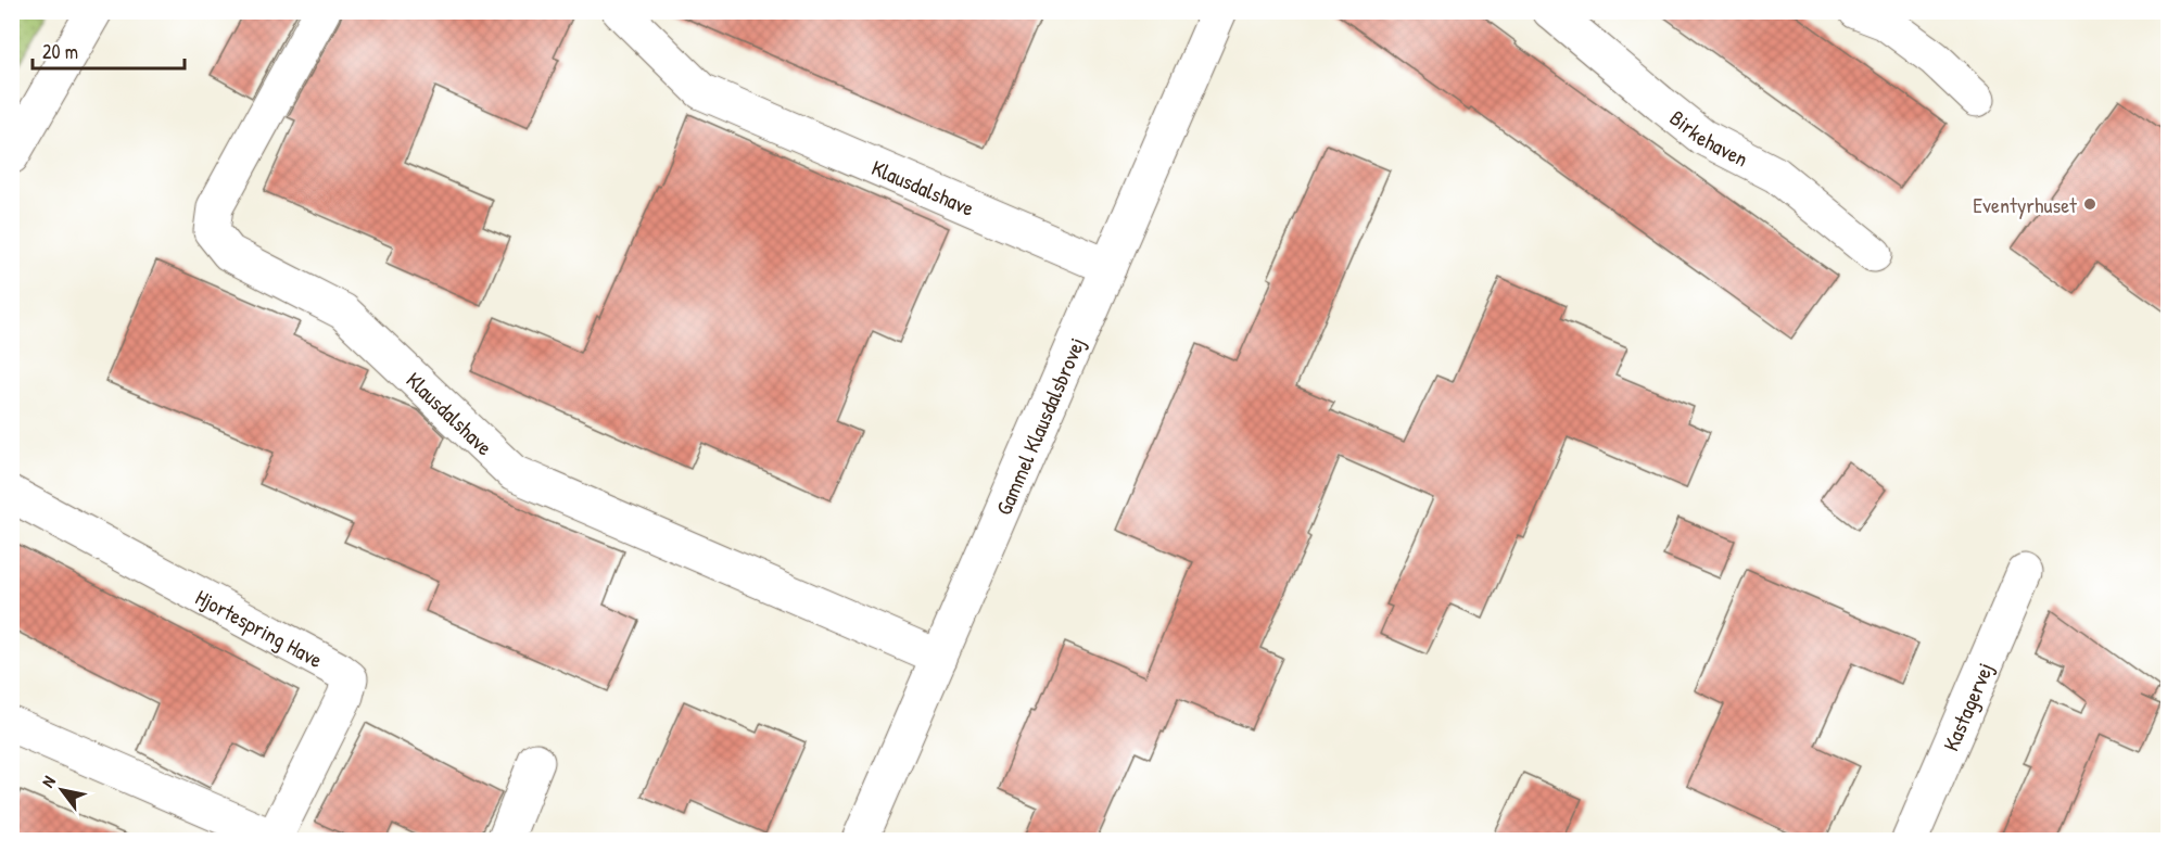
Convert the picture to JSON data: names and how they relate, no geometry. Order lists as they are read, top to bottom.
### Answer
{
  "streets": {
    "street": [
      "Birkehaven",
      "Klausdalshave",
      "Gammel Klausdalsbrovej",
      "Hjortespring Have",
      "Kastagervej"
    ]
  },
  "crossings": [
    ["Klausdalshave", "Gammel Klausdalsbrovej"]
  ],
  "places": ["Eventyrhuset"],
  "scale_bar": "20 m",
  "north": "top left"
}
